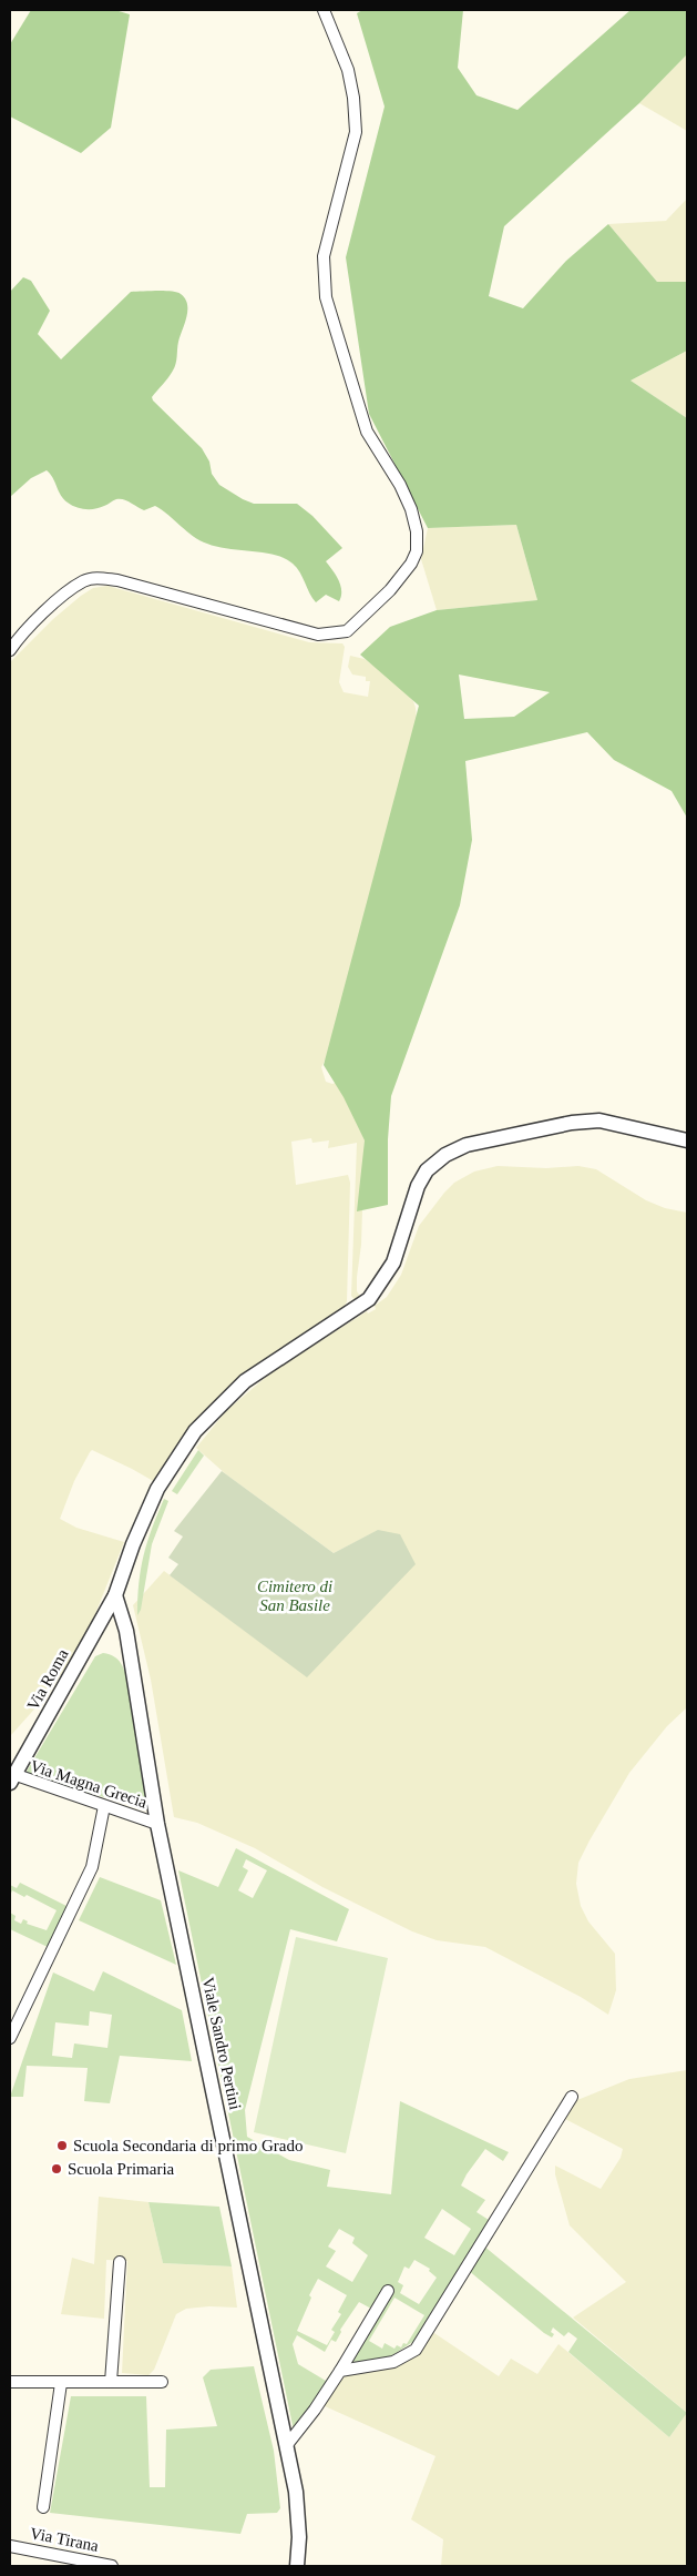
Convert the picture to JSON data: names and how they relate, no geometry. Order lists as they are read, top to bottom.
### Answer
{
  "streets": {
    "street": [
      "Via Roma",
      "Via Magna Grecia",
      "Viale Sandro Pertini",
      "Via Tirana"
    ]
  },
  "crossings": [
    ["Via Roma", "Via Magna Grecia"],
    ["Via Roma", "Viale Sandro Pertini"],
    ["Via Magna Grecia", "Viale Sandro Pertini"]
  ],
  "parks": ["Cimitero di San Basile"],
  "places": ["Scuola Secondaria di primo Grado", "Scuola Primaria"]
}
